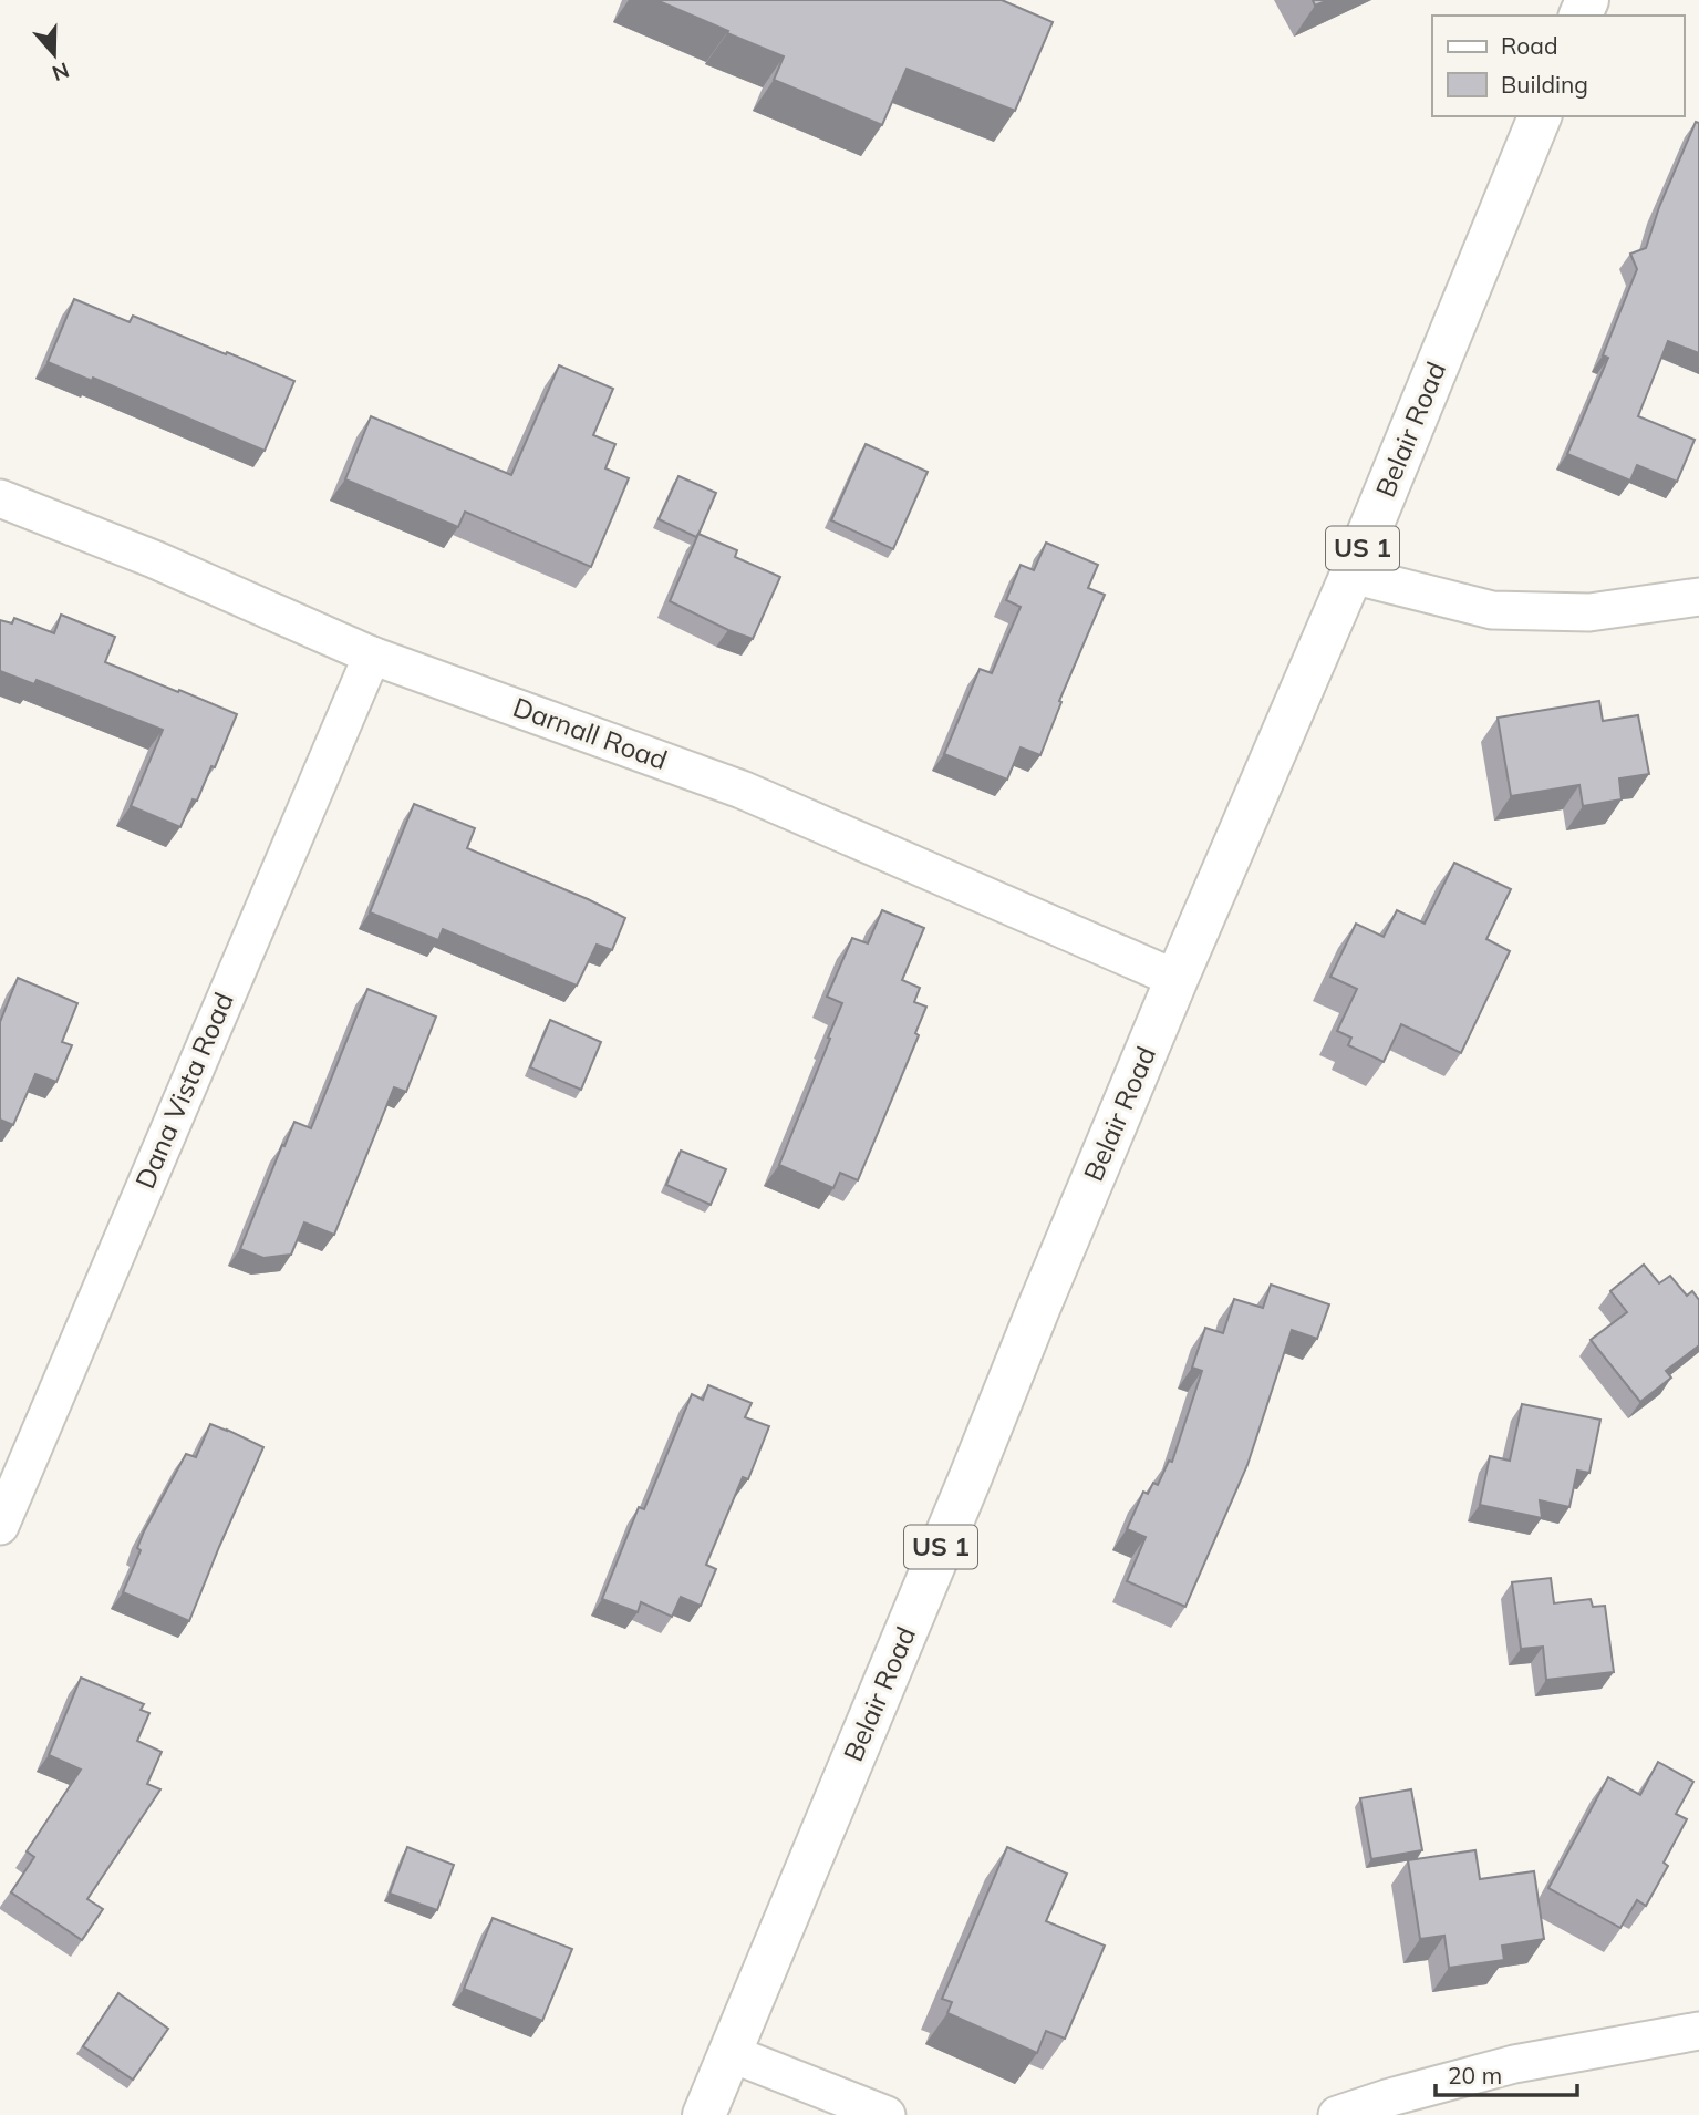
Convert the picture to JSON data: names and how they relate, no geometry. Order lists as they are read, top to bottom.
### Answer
{
  "streets": {
    "highway": ["Belair Road", "US 1"],
    "street": ["Darnall Road", "Dana Vista Road"]
  },
  "crossings": [
    ["Belair Road", "Darnall Road"],
    ["Darnall Road", "Dana Vista Road"]
  ],
  "legend": ["Road", "Building"],
  "scale_bar": "20 m",
  "north": "bottom"
}
